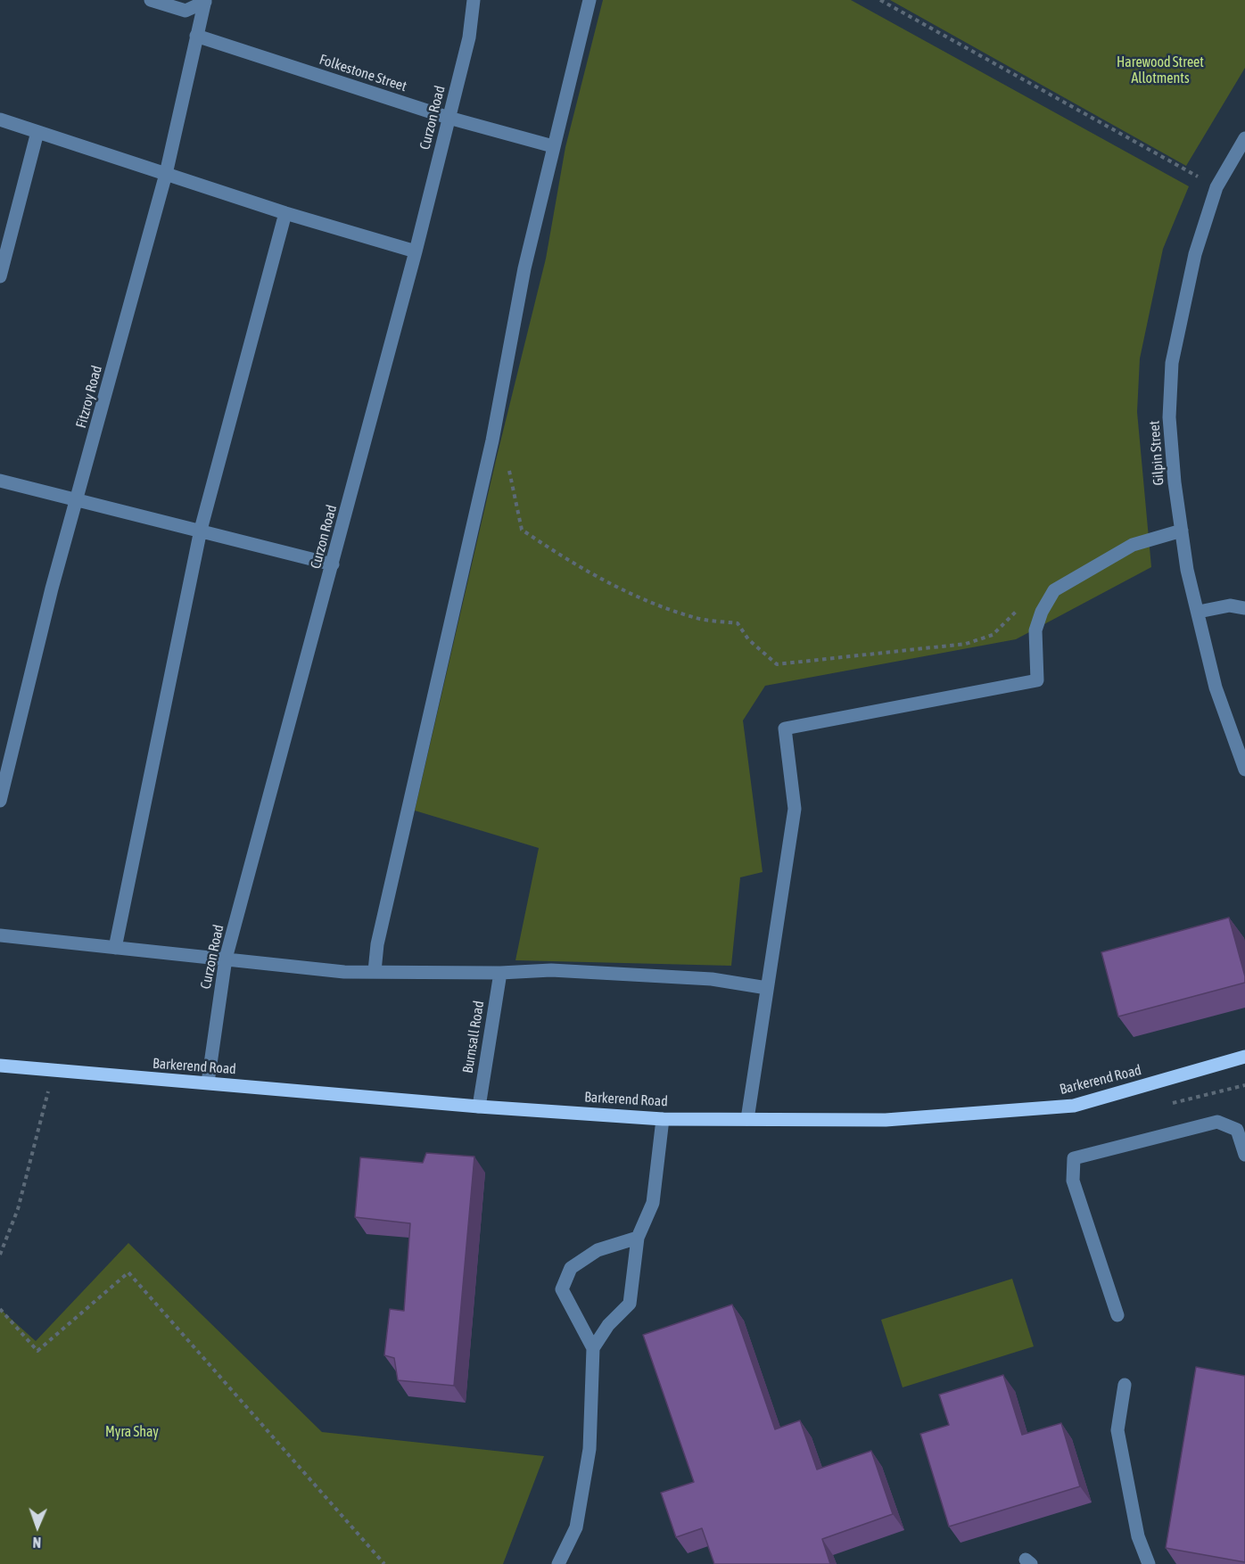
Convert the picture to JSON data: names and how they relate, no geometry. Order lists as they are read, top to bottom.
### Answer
{
  "streets": {
    "main road": ["Barkerend Road"],
    "street": [
      "Folkestone Street",
      "Curzon Road",
      "Fitzroy Road",
      "Gilpin Street",
      "Burnsall Road"
    ]
  },
  "crossings": [
    ["Folkestone Street", "Curzon Road"],
    ["Folkestone Street", "Fitzroy Road"],
    ["Curzon Road", "Barkerend Road"],
    ["Burnsall Road", "Barkerend Road"]
  ],
  "parks": ["Harewood Street Allotments", "Myra Shay"],
  "north": "bottom"
}
